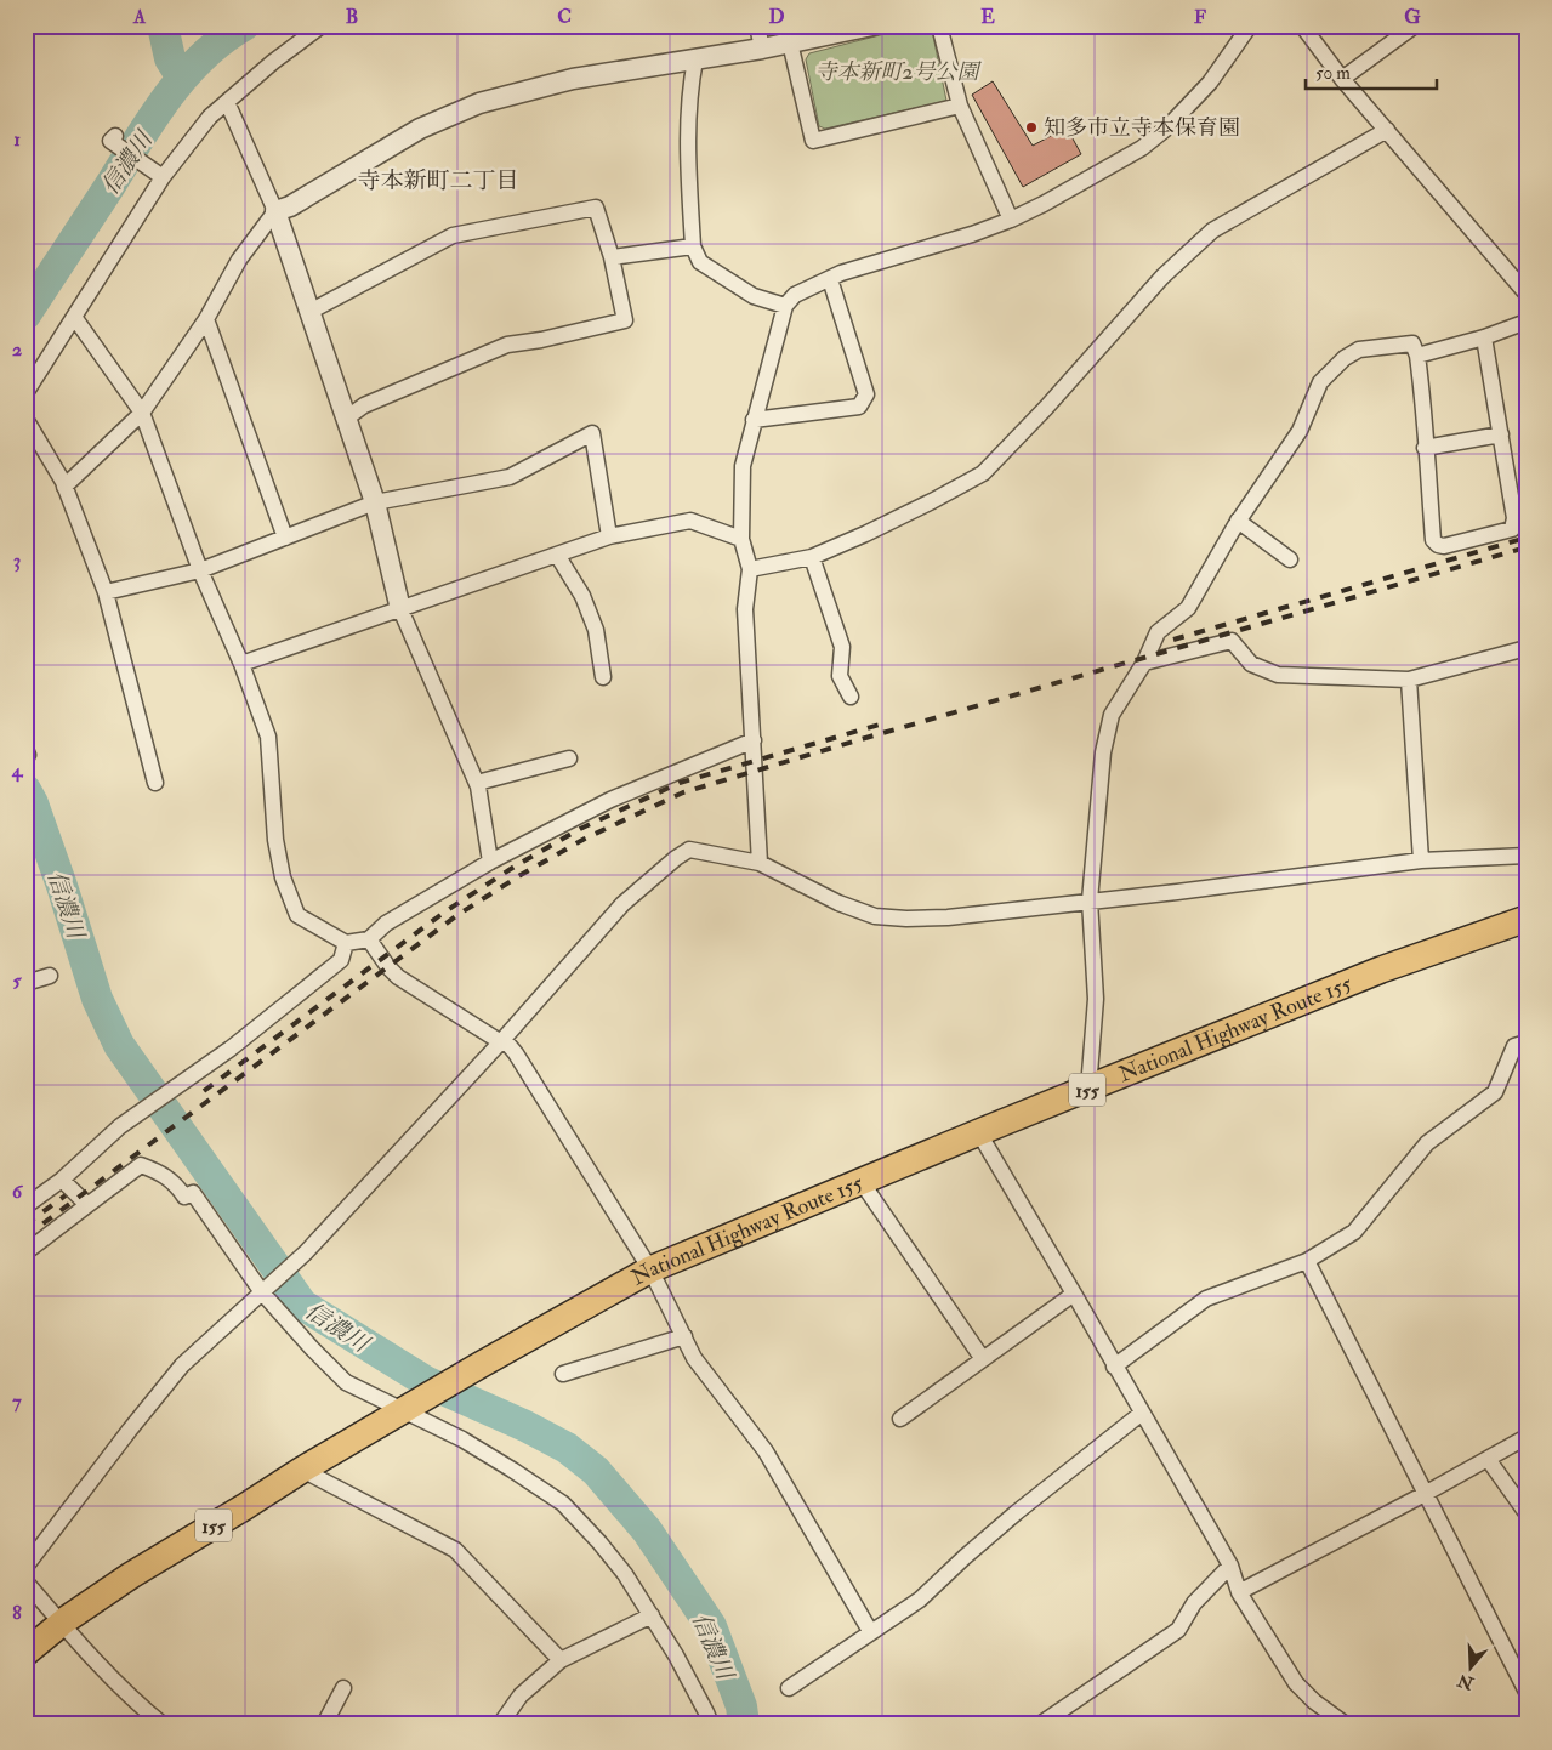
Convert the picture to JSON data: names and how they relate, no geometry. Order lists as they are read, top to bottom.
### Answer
{
  "streets": {
    "highway": ["National Highway Route 155", "155"]
  },
  "districts": ["寺本新町二丁目"],
  "water": ["信濃川"],
  "parks": ["寺本新町2号公園"],
  "places": ["知多市立寺本保育園"],
  "scale_bar": "50 m",
  "north": "bottom",
  "grid": {
    "columns": [
      "A",
      "B",
      "C",
      "D",
      "E",
      "F",
      "G"
    ],
    "rows": [
      "1",
      "2",
      "3",
      "4",
      "5",
      "6",
      "7",
      "8"
    ]
  }
}
